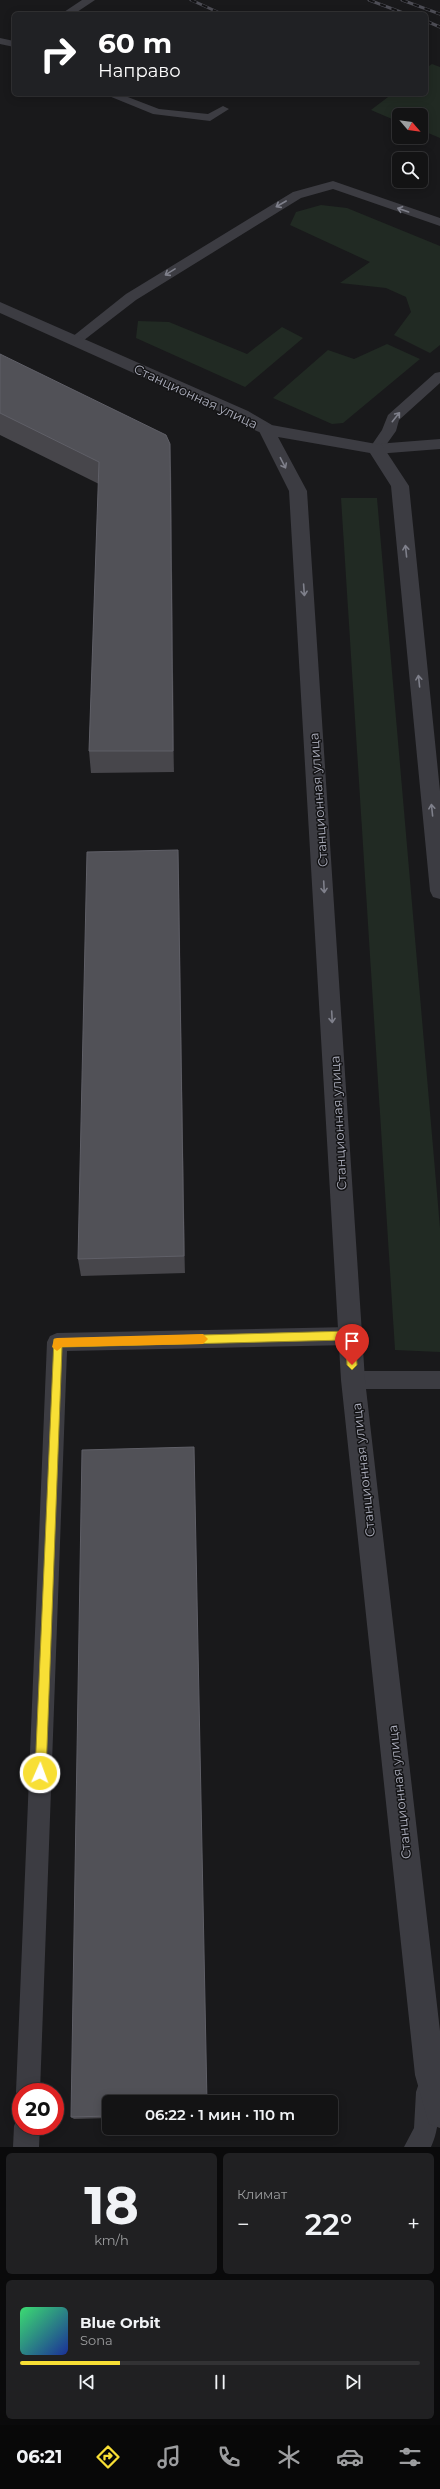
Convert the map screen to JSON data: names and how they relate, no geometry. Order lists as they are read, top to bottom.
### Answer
{
  "streets": {
    "street": ["Станционная улица"]
  },
  "north": "bottom right",
  "page": {
    "turn": ["60 m", "Направо"],
    "limit": "20",
    "trip": "06:22 · 1 мин · 110 m",
    "tile": [
      ["18", "km/h"],
      "Климат"
    ],
    "heat": ["−", "22°", "+"],
    "song": ["Blue Orbit", "Sona"],
    "tabs": "06:21"
  }
}
